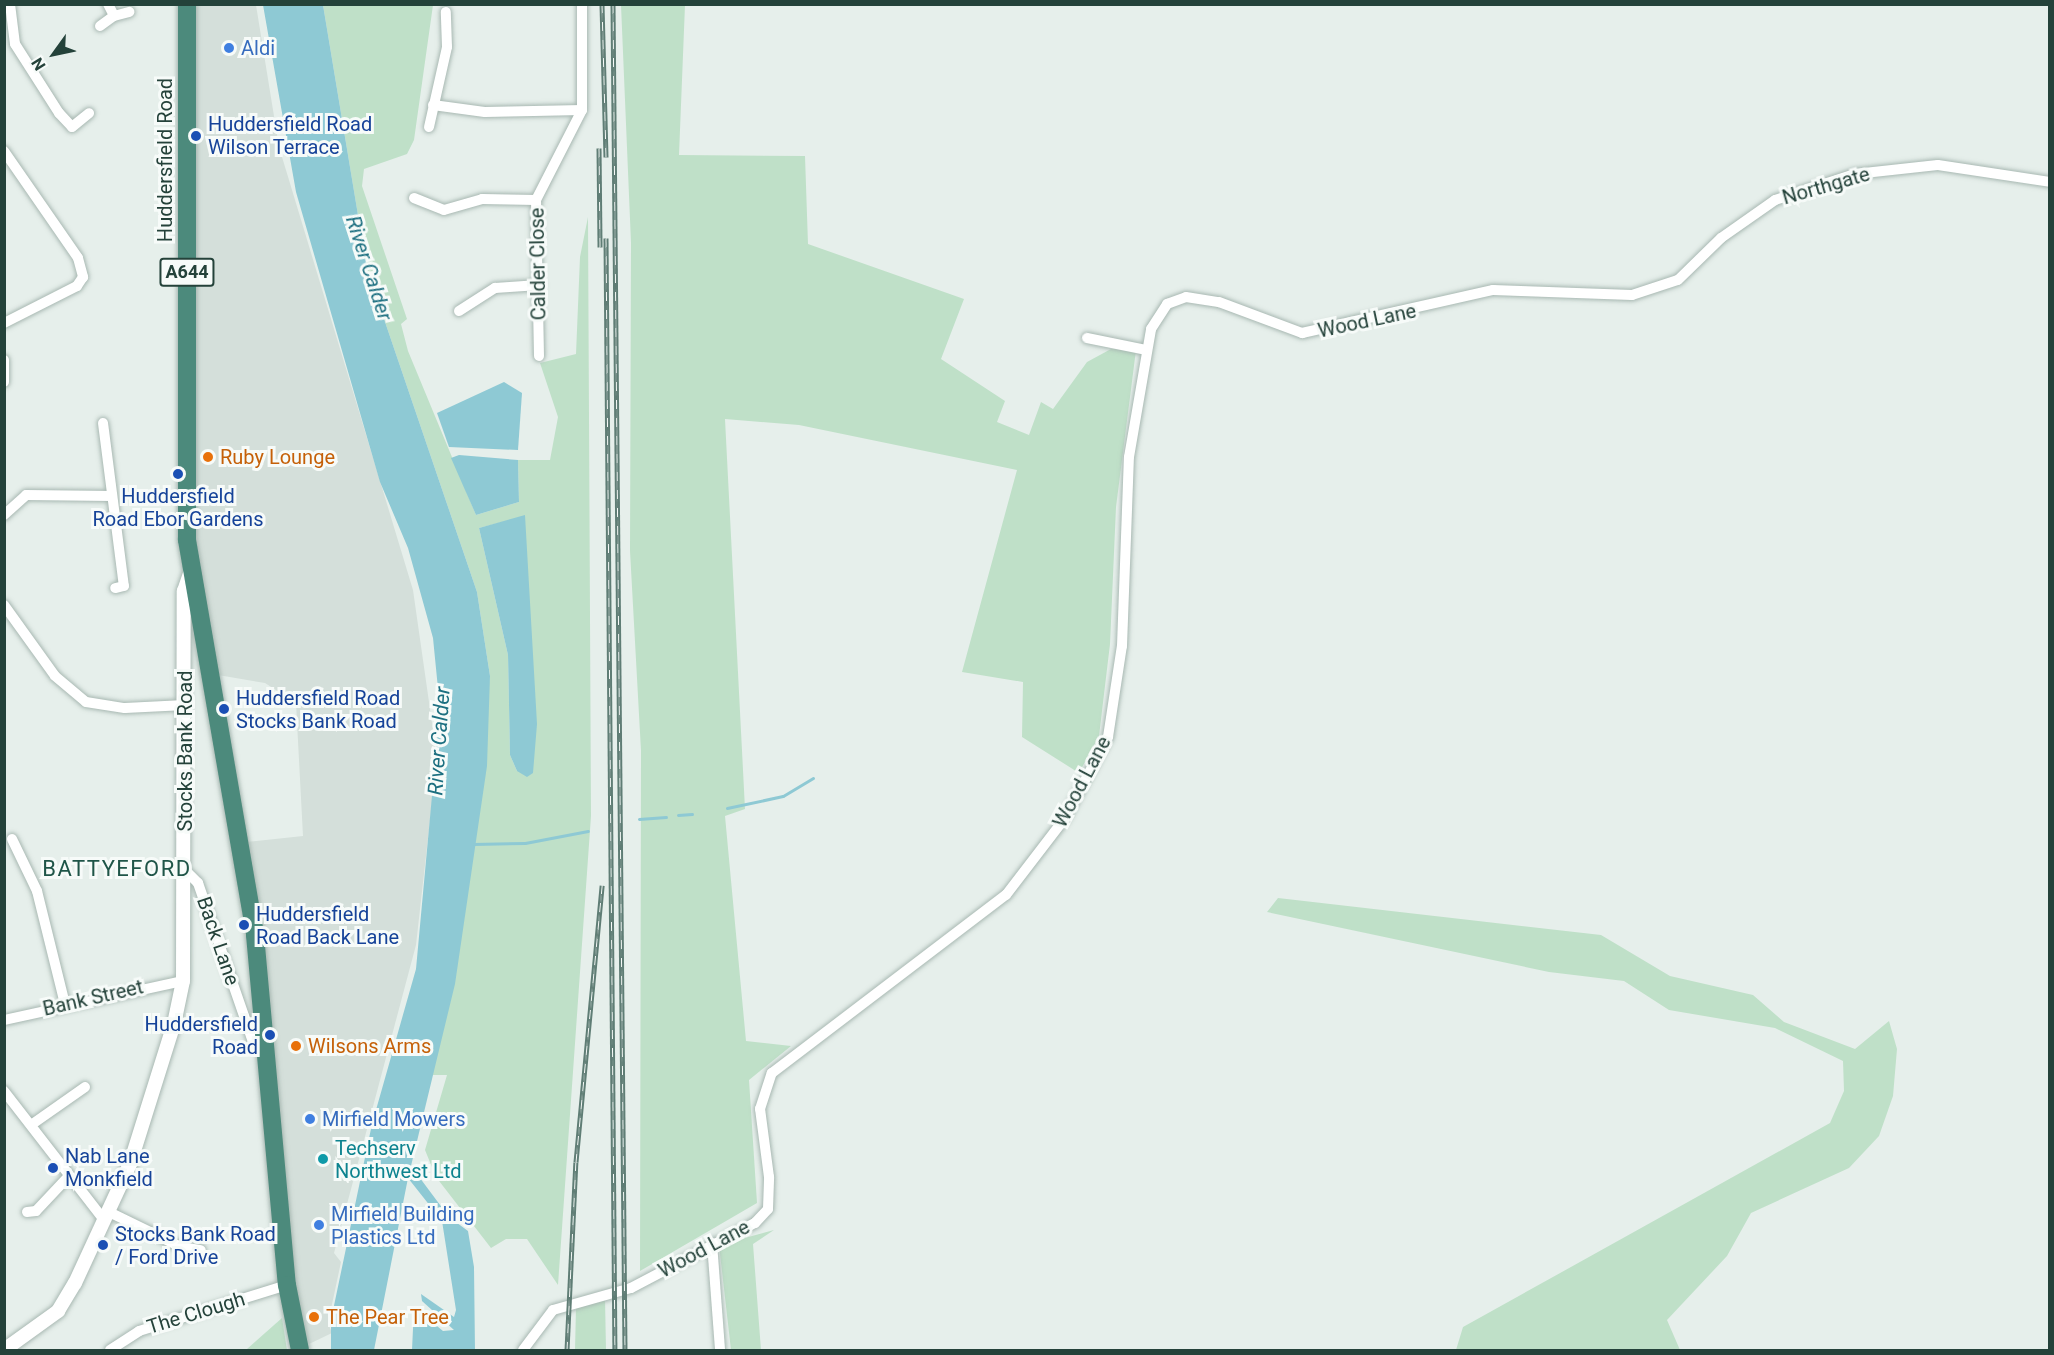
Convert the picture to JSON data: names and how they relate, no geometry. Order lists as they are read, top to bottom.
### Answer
{
  "streets": {
    "highway": ["Huddersfield Road", "A644"],
    "street": [
      "Northgate",
      "Calder Close",
      "Wood Lane",
      "Stocks Bank Road",
      "Back Lane",
      "Bank Street",
      "The Clough"
    ]
  },
  "crossings": [
    ["Huddersfield Road", "Stocks Bank Road"],
    ["Huddersfield Road", "Back Lane"],
    ["Huddersfield Road", "The Clough"],
    ["Northgate", "Wood Lane"],
    ["Stocks Bank Road", "Back Lane"],
    ["Stocks Bank Road", "Bank Street"]
  ],
  "districts": ["BATTYEFORD"],
  "water": ["River Calder"],
  "places": [
    "Aldi",
    "Huddersfield Road Wilson Terrace",
    "Ruby Lounge",
    "Huddersfield Road Ebor Gardens",
    "Huddersfield Road Stocks Bank Road",
    "Huddersfield Road Back Lane",
    "Huddersfield Road",
    "Wilsons Arms",
    "Mirfield Mowers",
    "Techserv Northwest Ltd",
    "Nab Lane Monkfield",
    "Mirfield Building Plastics Ltd",
    "Stocks Bank Road / Ford Drive",
    "The Pear Tree"
  ],
  "north": "bottom left"
}
